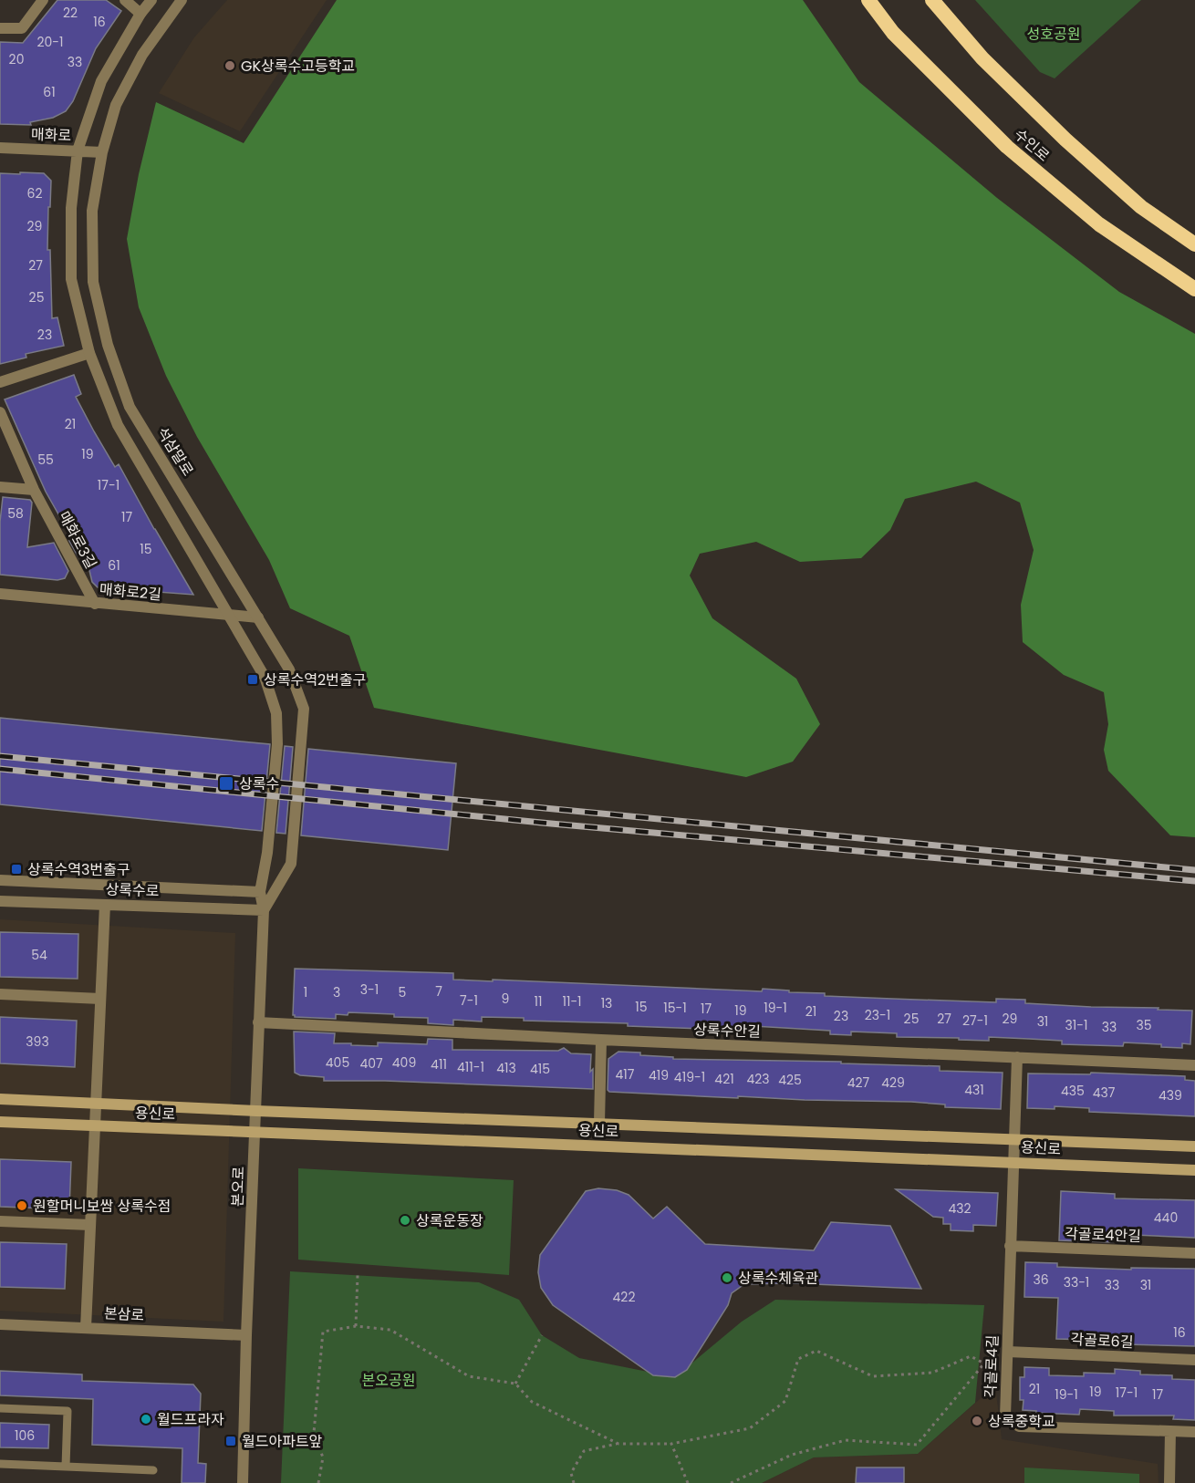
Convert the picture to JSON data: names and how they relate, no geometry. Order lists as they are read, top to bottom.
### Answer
{
  "streets": {
    "highway": ["수인로"],
    "main road": ["용신로"],
    "street": [
      "매화로",
      "석삼말로",
      "매화로3길",
      "매화로2길",
      "상록수로",
      "상록수안길",
      "본오로",
      "각골로4안길",
      "본삼로",
      "각골로6길",
      "각골로4길"
    ]
  },
  "crossings": [
    ["매화로", "석삼말로"],
    ["석삼말로", "매화로2길"],
    ["석삼말로", "상록수로"],
    ["석삼말로", "본오로"],
    ["매화로3길", "매화로2길"],
    ["상록수로", "본오로"],
    ["상록수안길", "본오로"],
    ["상록수안길", "각골로4길"],
    ["용신로", "본오로"],
    ["용신로", "각골로4길"],
    ["본오로", "본삼로"],
    ["각골로4안길", "각골로4길"],
    ["각골로6길", "각골로4길"]
  ],
  "parks": ["성호공원", "본오공원"],
  "places": {
    "other": [
      "GK상록수고등학교",
      "원할머니보쌈 상록수점",
      "상록운동장",
      "상록수체육관",
      "월드프라자",
      "상록중학교"
    ],
    "transit": [
      "상록수역2번출구",
      "상록수",
      "상록수역3번출구",
      "월드아파트앞"
    ]
  },
  "house_numbers": [
    "22",
    "16",
    "20-1",
    "20",
    "33",
    "61",
    "62",
    "29",
    "27",
    "25",
    "23",
    "21",
    "19",
    "55",
    "17-1",
    "58",
    "17",
    "15",
    "61",
    "54",
    "3-1",
    "7",
    "1",
    "3",
    "5",
    "9",
    "7-1",
    "11",
    "11-1",
    "13",
    "15",
    "15-1",
    "19-1",
    "17",
    "19",
    "21",
    "23-1",
    "23",
    "25",
    "27",
    "29",
    "27-1",
    "31",
    "31-1",
    "35",
    "33",
    "393",
    "405",
    "409",
    "407",
    "411",
    "411-1",
    "413",
    "415",
    "417",
    "419",
    "419-1",
    "421",
    "423",
    "425",
    "427",
    "429",
    "431",
    "435",
    "437",
    "439",
    "432",
    "440",
    "36",
    "33-1",
    "33",
    "31",
    "422",
    "16",
    "21",
    "19",
    "17-1",
    "19-1",
    "17",
    "106"
  ]
}
